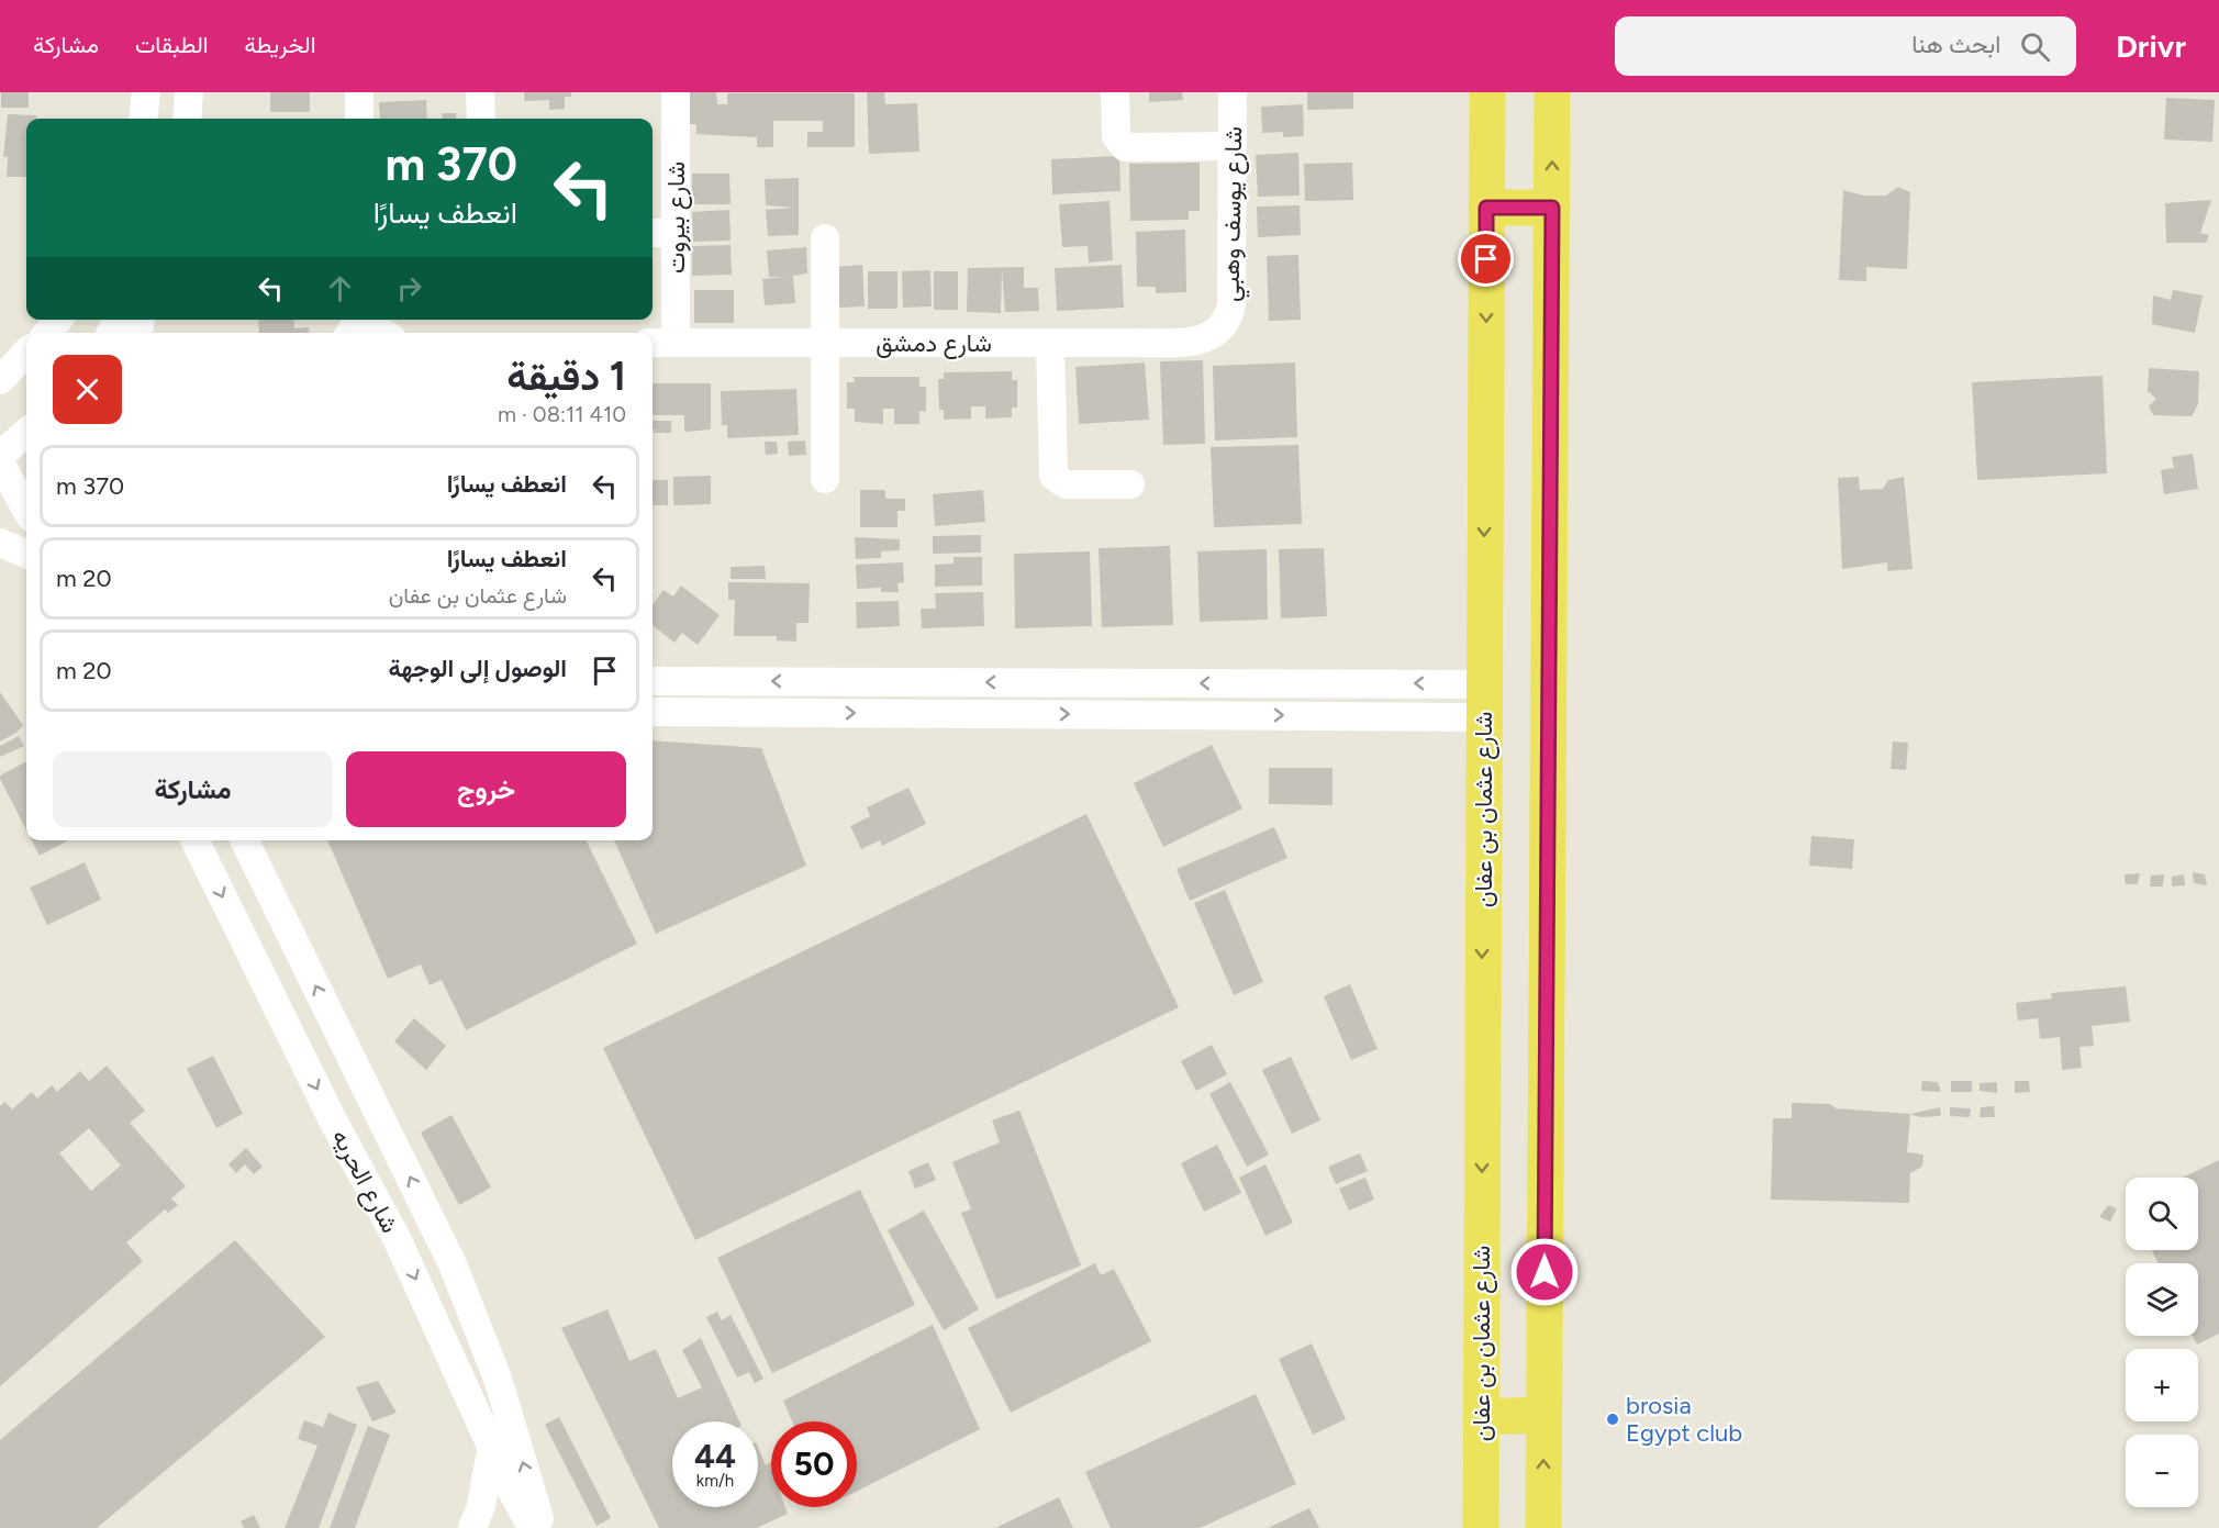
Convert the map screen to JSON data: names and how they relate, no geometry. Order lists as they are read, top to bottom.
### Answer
{
  "streets": {
    "main road": ["شارع عثمان بن عفان"],
    "street": [
      "شارع يوسف وهبي",
      "شارع بيروت",
      "شارع دمشق",
      "شارع الحريه"
    ]
  },
  "crossings": [
    ["شارع يوسف وهبي", "شارع دمشق"],
    ["شارع بيروت", "شارع دمشق"]
  ],
  "places": ["brosia Egypt club"],
  "page": {
    "header": "Drivr",
    "search": "ابحث هنا",
    "nav": ["الخريطة", "الطبقات", "مشاركة"],
    "turn": ["370 m", "انعطف يسارًا"],
    "heading": ["1 دقيقة", "410 m · 08:11"],
    "list": [
      {
        "name": "انعطف يسارًا",
        "value": "370 m"
      },
      {
        "name": "انعطف يسارًا",
        "note": "شارع عثمان بن عفان",
        "value": "20 m"
      },
      {
        "name": "الوصول إلى الوجهة",
        "value": "20 m"
      }
    ],
    "buttons": ["خروج", "مشاركة"],
    "map_buttons": ["+", "−"],
    "speed": "44 km/h",
    "limit": "50"
  }
}
